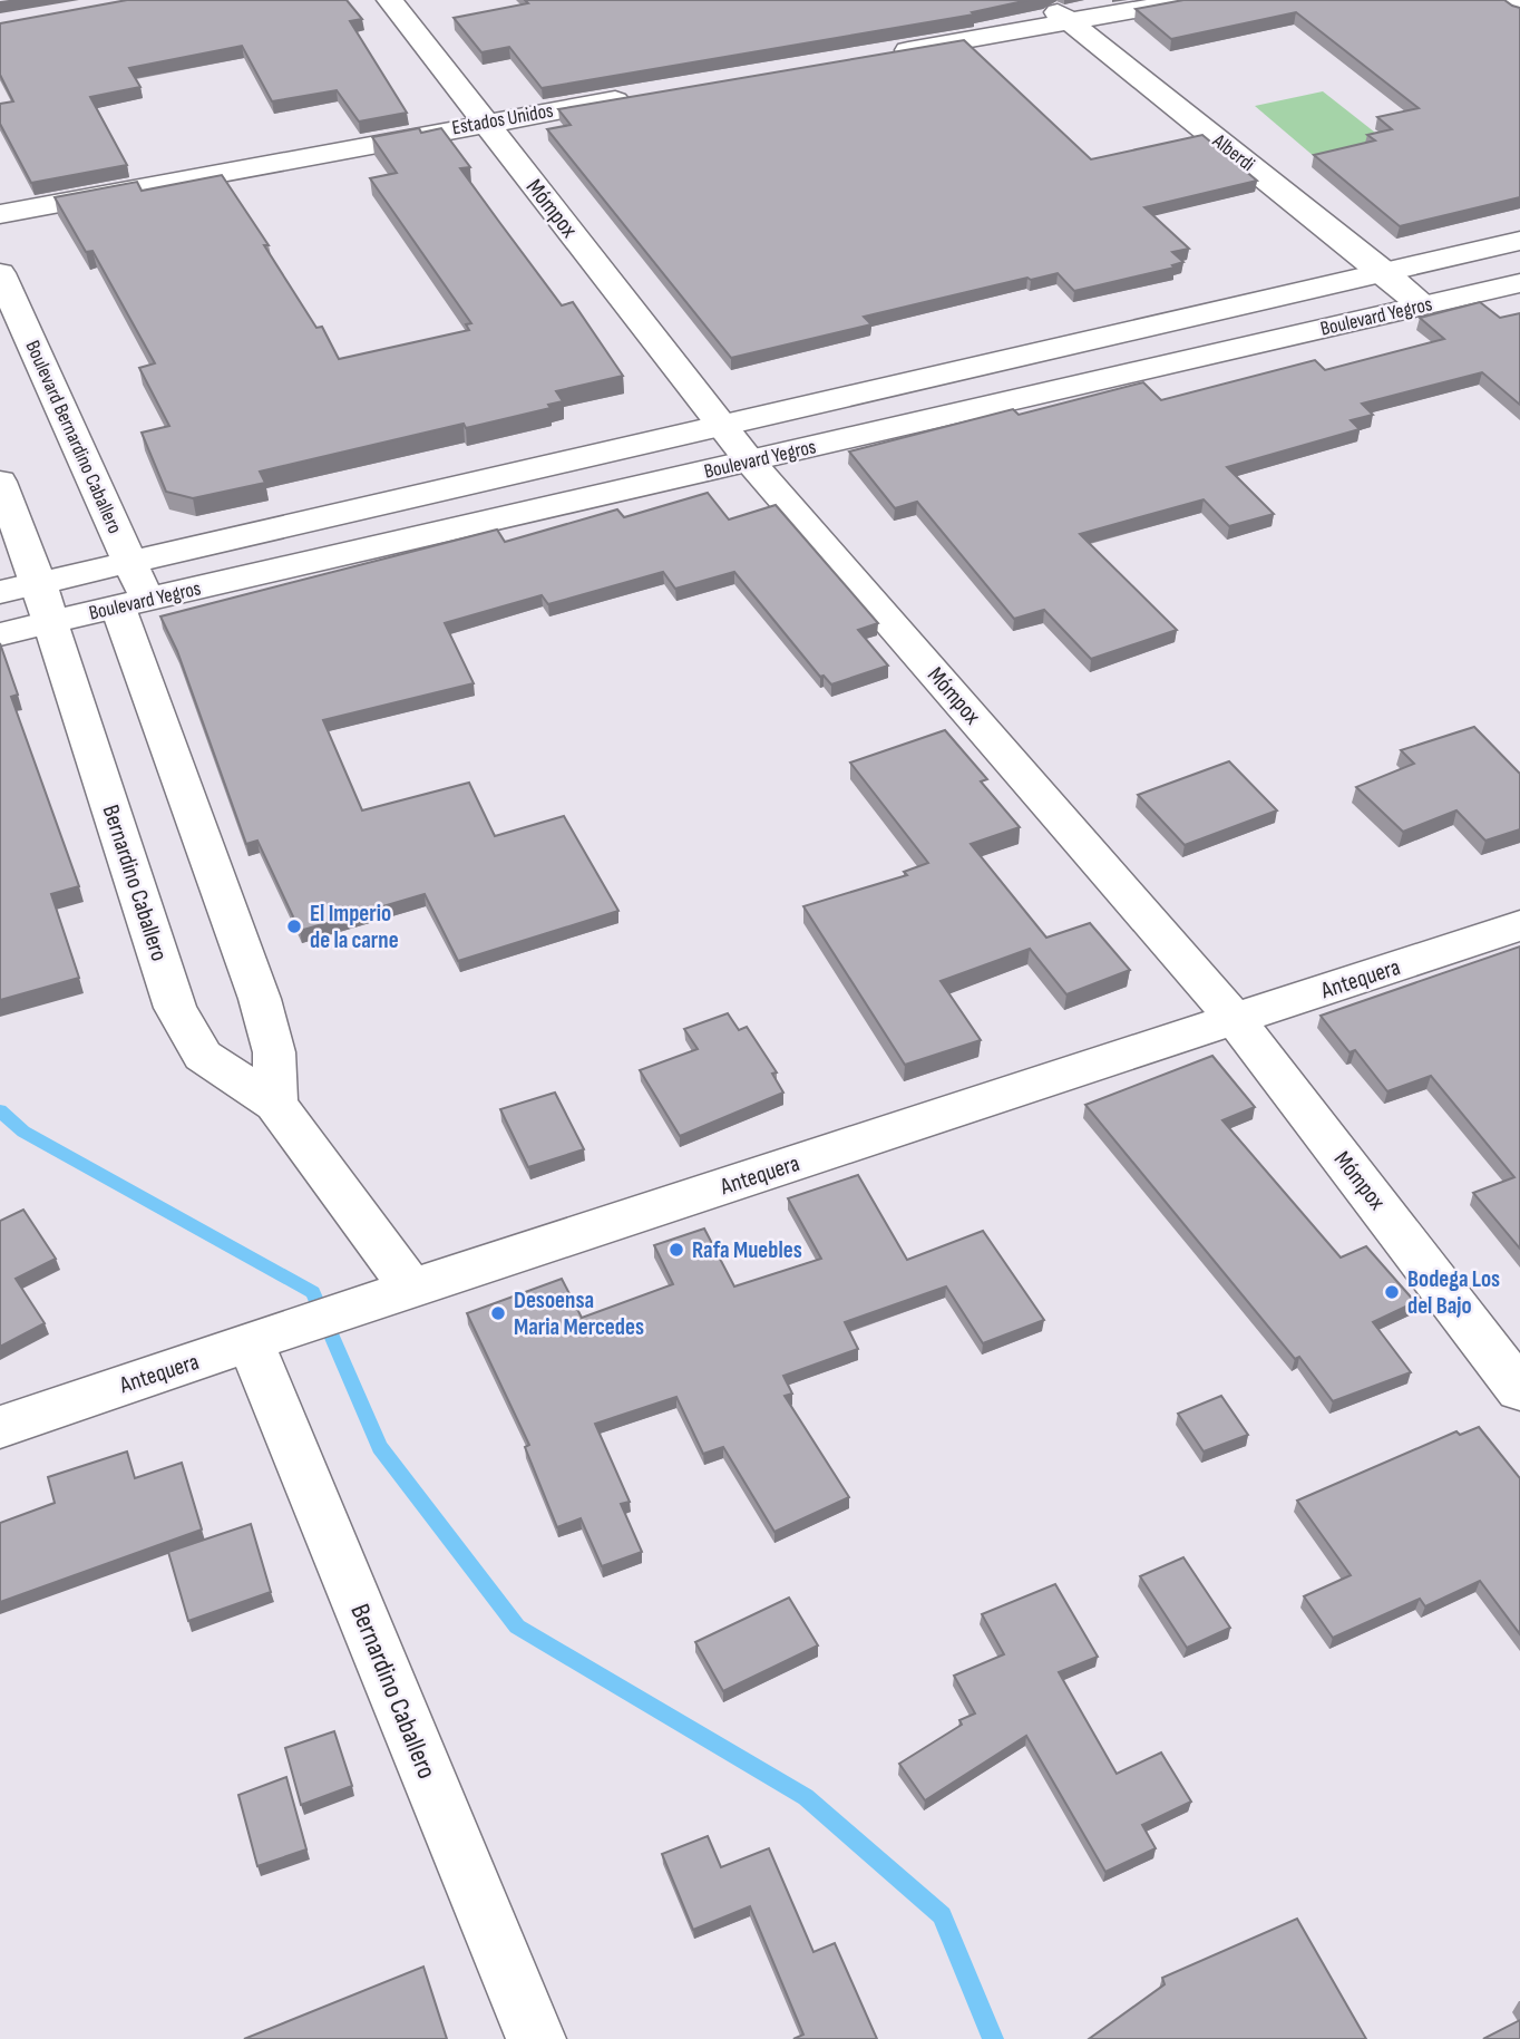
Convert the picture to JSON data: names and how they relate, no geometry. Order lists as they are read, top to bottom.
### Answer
{
  "streets": {
    "street": [
      "Estados Unidos",
      "Alberdi",
      "Mómpox",
      "Boulevard Yegros",
      "Boulevard Bernardino Caballero",
      "Bernardino Caballero",
      "Antequera"
    ]
  },
  "crossings": [
    ["Estados Unidos", "Mómpox"],
    ["Alberdi", "Boulevard Yegros"],
    ["Mómpox", "Boulevard Yegros"],
    ["Mómpox", "Antequera"],
    ["Boulevard Yegros", "Boulevard Bernardino Caballero"],
    ["Boulevard Yegros", "Bernardino Caballero"],
    ["Bernardino Caballero", "Antequera"]
  ],
  "places": [
    "El Imperio de la carne",
    "Rafa Muebles",
    "Bodega Los del Bajo",
    "Desoensa Maria Mercedes"
  ]
}
